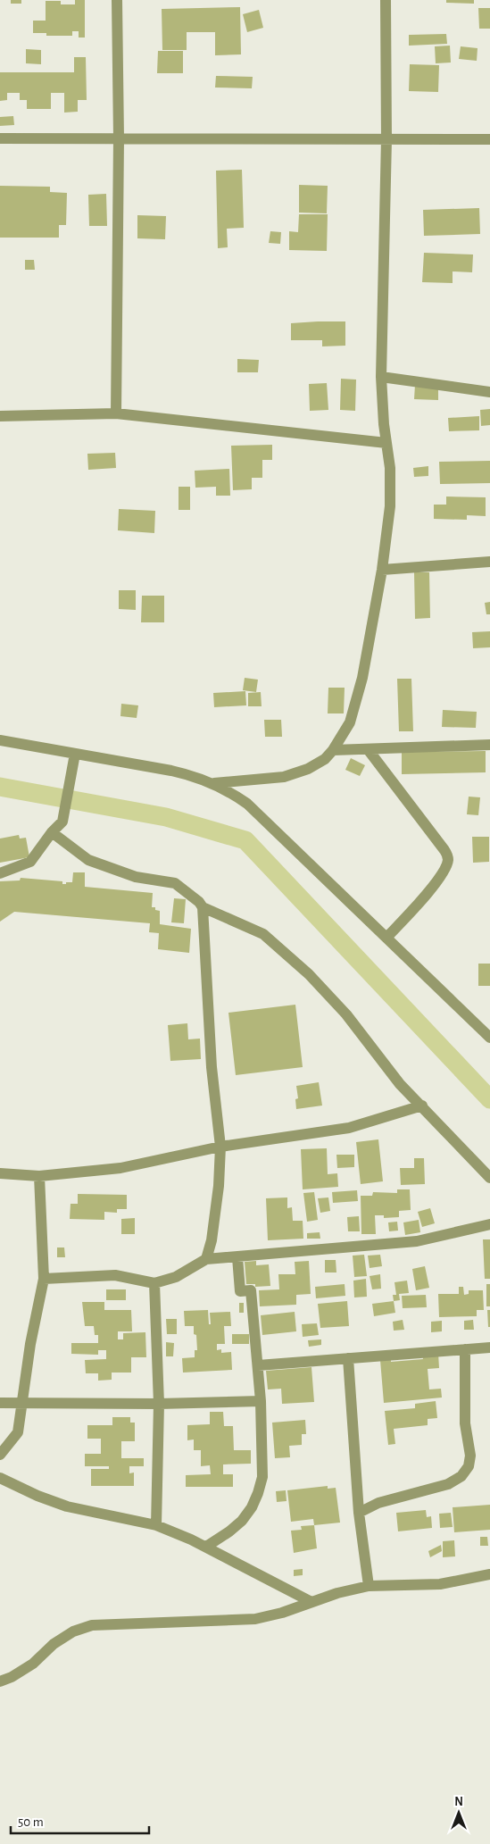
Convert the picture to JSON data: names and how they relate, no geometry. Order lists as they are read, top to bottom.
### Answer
{
  "scale_bar": "50 m",
  "north": "top"
}
